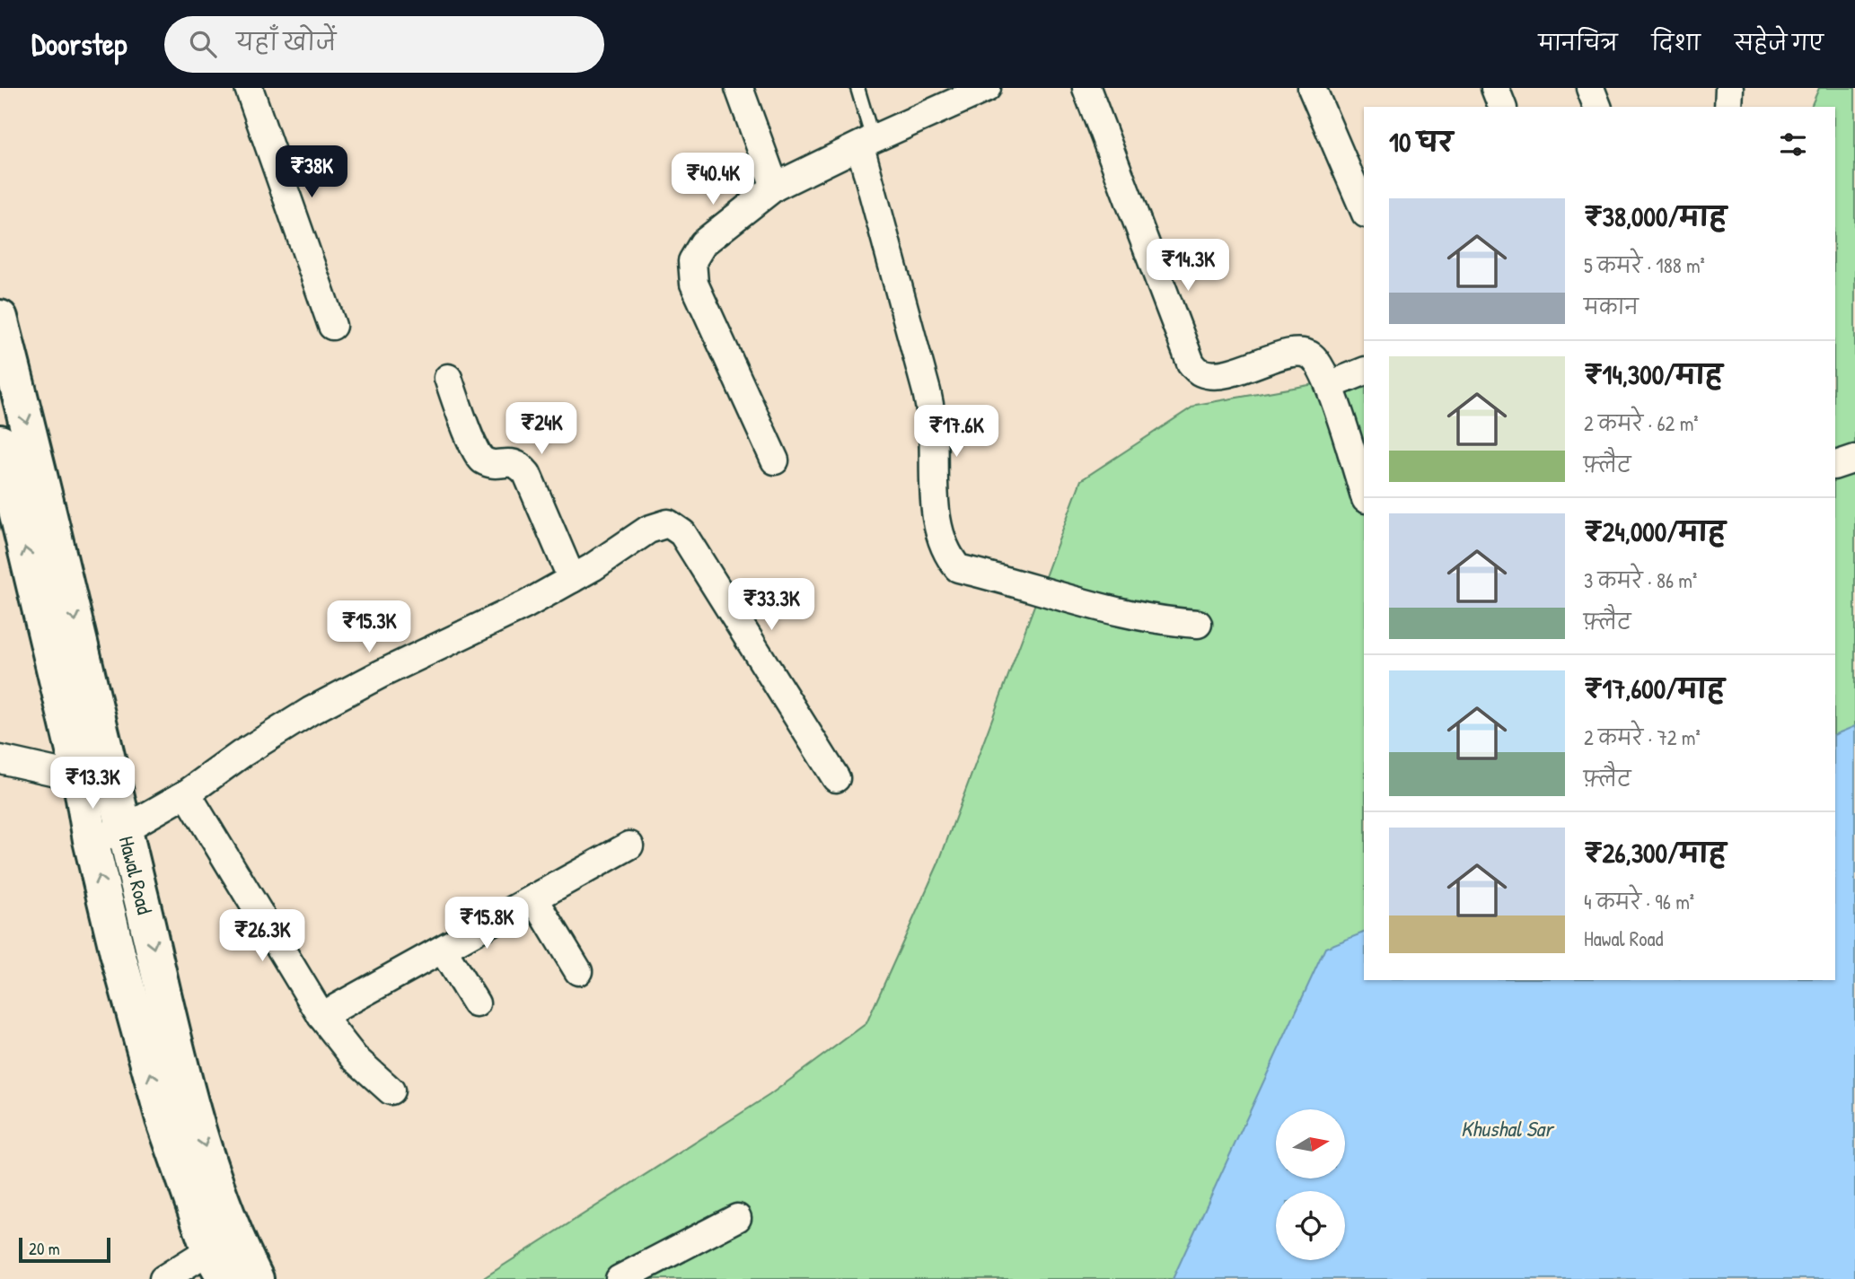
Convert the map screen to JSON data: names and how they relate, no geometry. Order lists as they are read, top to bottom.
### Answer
{
  "streets": {
    "main road": ["Hawal Road"]
  },
  "water": ["Khushal Sar"],
  "scale_bar": "20 m",
  "north": "right",
  "page": {
    "header": "Doorstep",
    "search": "यहाँ खोजें",
    "nav": ["मानचित्र", "दिशा", "सहेजे गए"],
    "heading": "10 घर",
    "price": [
      "₹38K",
      "₹40.4K",
      "₹14.3K",
      "₹24K",
      "₹17.6K",
      "₹33.3K",
      "₹15.3K",
      "₹13.3K",
      "₹15.8K",
      "₹26.3K"
    ],
    "list": [
      {
        "name": "₹38,000/माह",
        "note": "5 कमरे · 188 m² · मकान"
      },
      {
        "name": "₹14,300/माह",
        "note": "2 कमरे · 62 m² · फ़्लैट"
      },
      {
        "name": "₹24,000/माह",
        "note": "3 कमरे · 86 m² · फ़्लैट"
      },
      {
        "name": "₹17,600/माह",
        "note": "2 कमरे · 72 m² · फ़्लैट"
      },
      {
        "name": "₹26,300/माह",
        "note": "4 कमरे · 96 m² · Hawal Road"
      }
    ],
    "scale": "20 m"
  }
}
